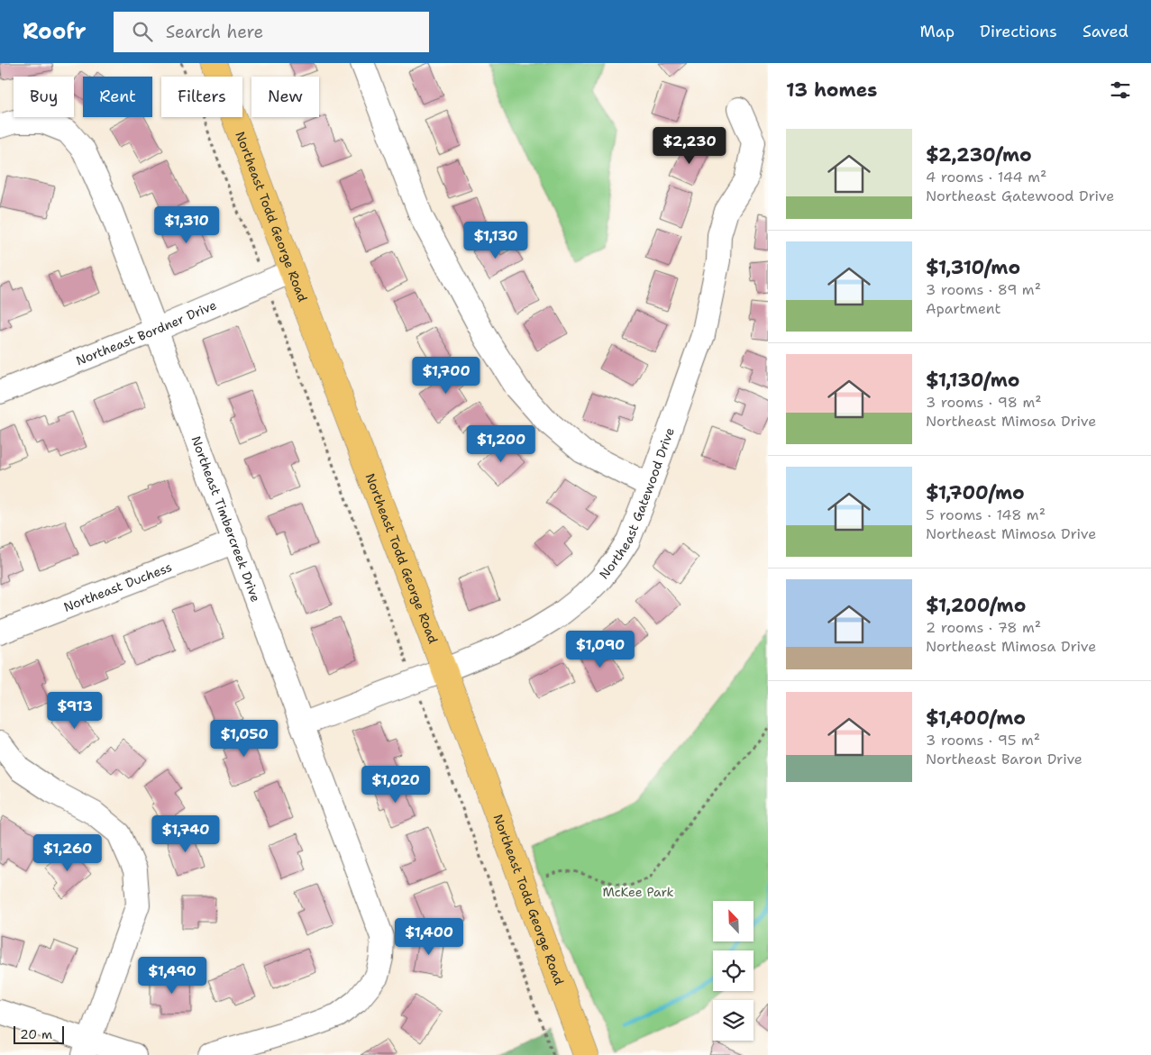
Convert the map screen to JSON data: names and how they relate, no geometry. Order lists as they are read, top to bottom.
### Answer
{
  "streets": {
    "main road": ["Northeast Todd George Road"],
    "street": [
      "Northeast Bordner Drive",
      "Northeast Gatewood Drive",
      "Northeast Timbercreek Drive",
      "Northeast Duchess"
    ]
  },
  "crossings": [
    ["Northeast Todd George Road", "Northeast Bordner Drive"],
    ["Northeast Todd George Road", "Northeast Gatewood Drive"],
    ["Northeast Bordner Drive", "Northeast Timbercreek Drive"],
    ["Northeast Gatewood Drive", "Northeast Timbercreek Drive"],
    ["Northeast Timbercreek Drive", "Northeast Duchess"]
  ],
  "parks": ["McKee Park"],
  "scale_bar": "20 m",
  "north": "top left",
  "page": {
    "header": "Roofr",
    "search": "Search here",
    "nav": ["Map", "Directions", "Saved"],
    "heading": "13 homes",
    "chip": [
      "Buy",
      "Rent",
      "Filters",
      "New"
    ],
    "list": [
      {
        "name": "$2,230/mo",
        "note": "4 rooms · 144 m² · Northeast Gatewood Drive"
      },
      {
        "name": "$1,310/mo",
        "note": "3 rooms · 89 m² · Apartment"
      },
      {
        "name": "$1,130/mo",
        "note": "3 rooms · 98 m² · Northeast Mimosa Drive"
      },
      {
        "name": "$1,700/mo",
        "note": "5 rooms · 148 m² · Northeast Mimosa Drive"
      },
      {
        "name": "$1,200/mo",
        "note": "2 rooms · 78 m² · Northeast Mimosa Drive"
      },
      {
        "name": "$1,400/mo",
        "note": "3 rooms · 95 m² · Northeast Baron Drive"
      }
    ],
    "price": [
      "$2,230",
      "$1,310",
      "$1,130",
      "$1,700",
      "$1,200",
      "$1,090",
      "$913",
      "$1,050",
      "$1,020",
      "$1,740",
      "$1,260",
      "$1,400",
      "$1,490"
    ],
    "scale": "20 m"
  }
}
